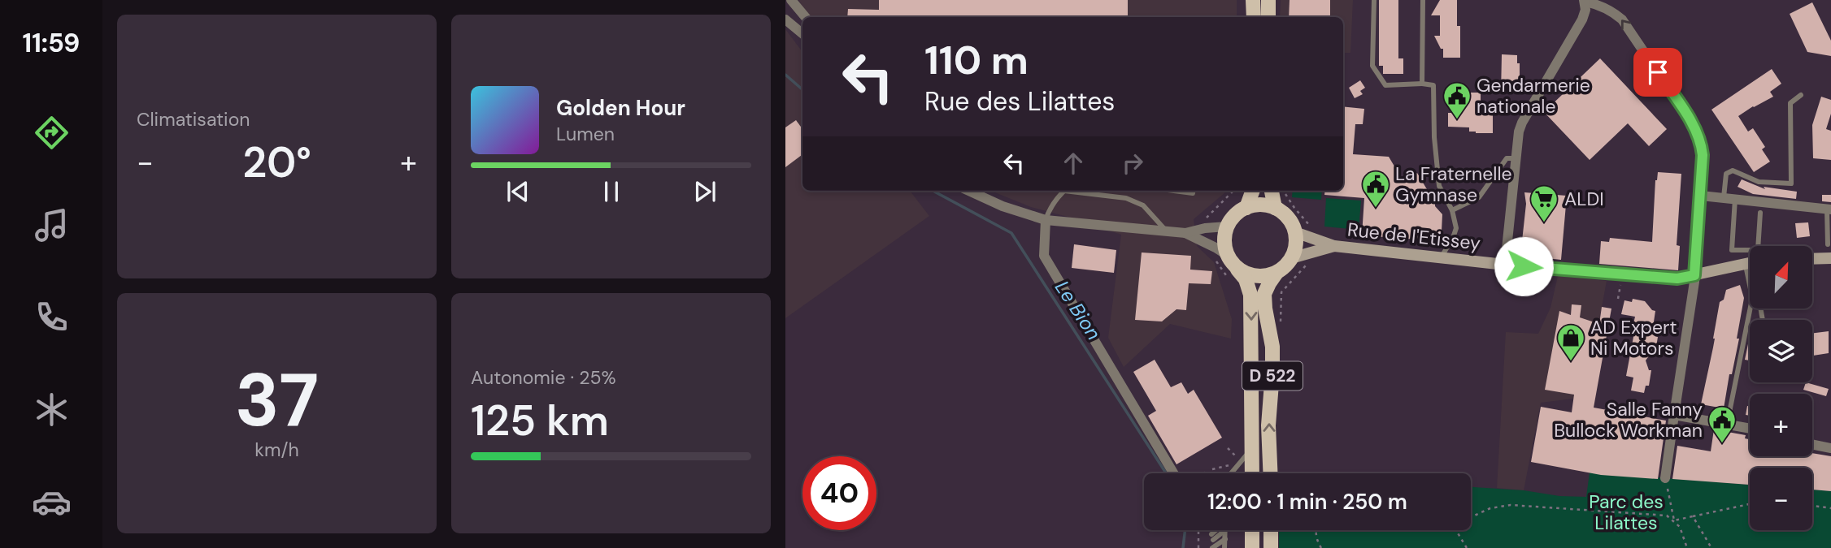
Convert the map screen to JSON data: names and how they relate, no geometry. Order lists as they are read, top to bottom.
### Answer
{
  "streets": {
    "main road": ["D 522"],
    "street": ["Rue de l'Etissey"]
  },
  "crossings": [
    ["Rue de l'Etissey", "D 522"]
  ],
  "water": ["Le Bion"],
  "parks": ["Parc des Lilattes"],
  "places": {
    "public building": ["Gendarmerie nationale", "La Fraternelle Gymnase", "Salle Fanny Bullock Workman"],
    "supermarket": ["ALDI"],
    "shop": ["AD Expert Ni Motors"]
  },
  "north": "top right",
  "page": {
    "tabs": "11:59",
    "tile": [
      "Climatisation",
      ["37", "km/h"],
      ["Autonomie · 25%", "125 km"]
    ],
    "turn": ["110 m", "Rue des Lilattes"],
    "song": ["Golden Hour", "Lumen"],
    "heat": ["−", "20°", "+"],
    "map_buttons": ["+", "−"],
    "limit": "40",
    "trip": "12:00 · 1 min · 250 m"
  }
}
